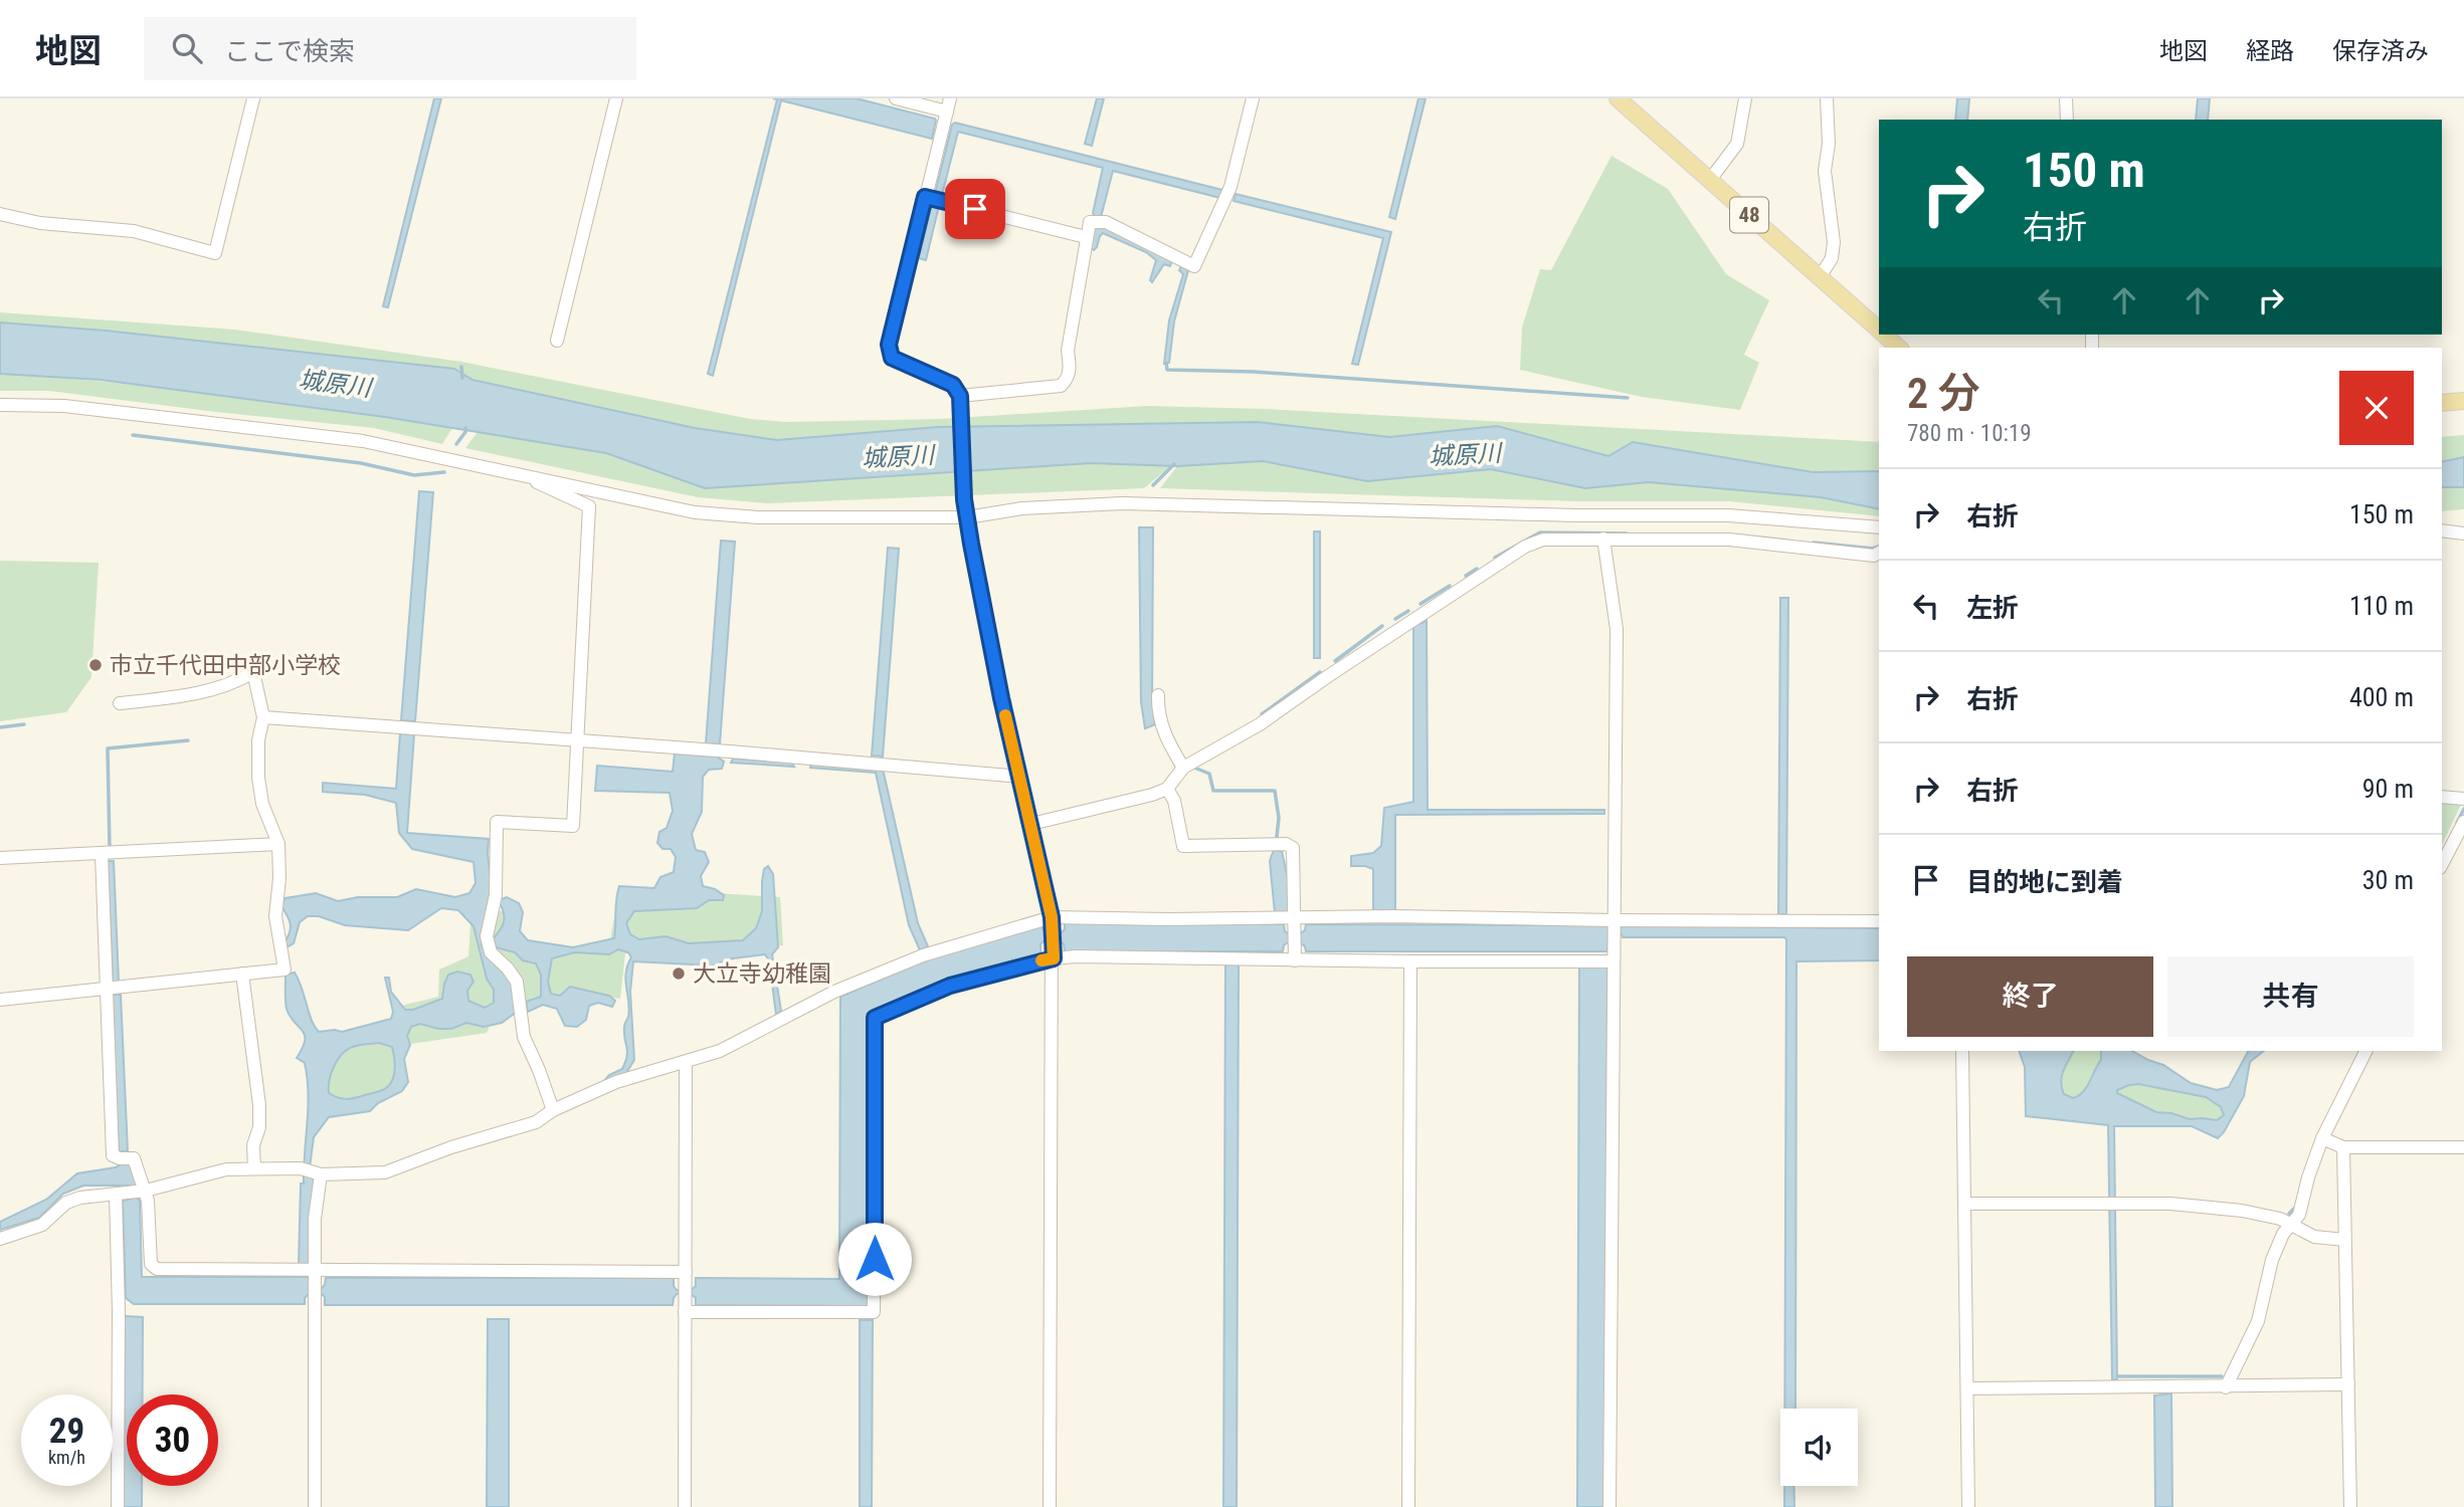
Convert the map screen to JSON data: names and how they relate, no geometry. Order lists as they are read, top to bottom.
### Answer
{
  "streets": {
    "main road": ["48"]
  },
  "water": ["城原川"],
  "places": ["市立千代田中部小学校", "大立寺幼稚園"],
  "page": {
    "header": "地図",
    "search": "ここで検索",
    "nav": ["地図", "経路", "保存済み"],
    "turn": ["150 m", "右折"],
    "heading": ["2 分", "780 m · 10:19"],
    "list": [
      {
        "name": "右折",
        "value": "150 m"
      },
      {
        "name": "左折",
        "value": "110 m"
      },
      {
        "name": "右折",
        "value": "400 m"
      },
      {
        "name": "右折",
        "value": "90 m"
      },
      {
        "name": "目的地に到着",
        "value": "30 m"
      }
    ],
    "buttons": ["終了", "共有"],
    "speed": "29 km/h",
    "limit": "30"
  }
}
